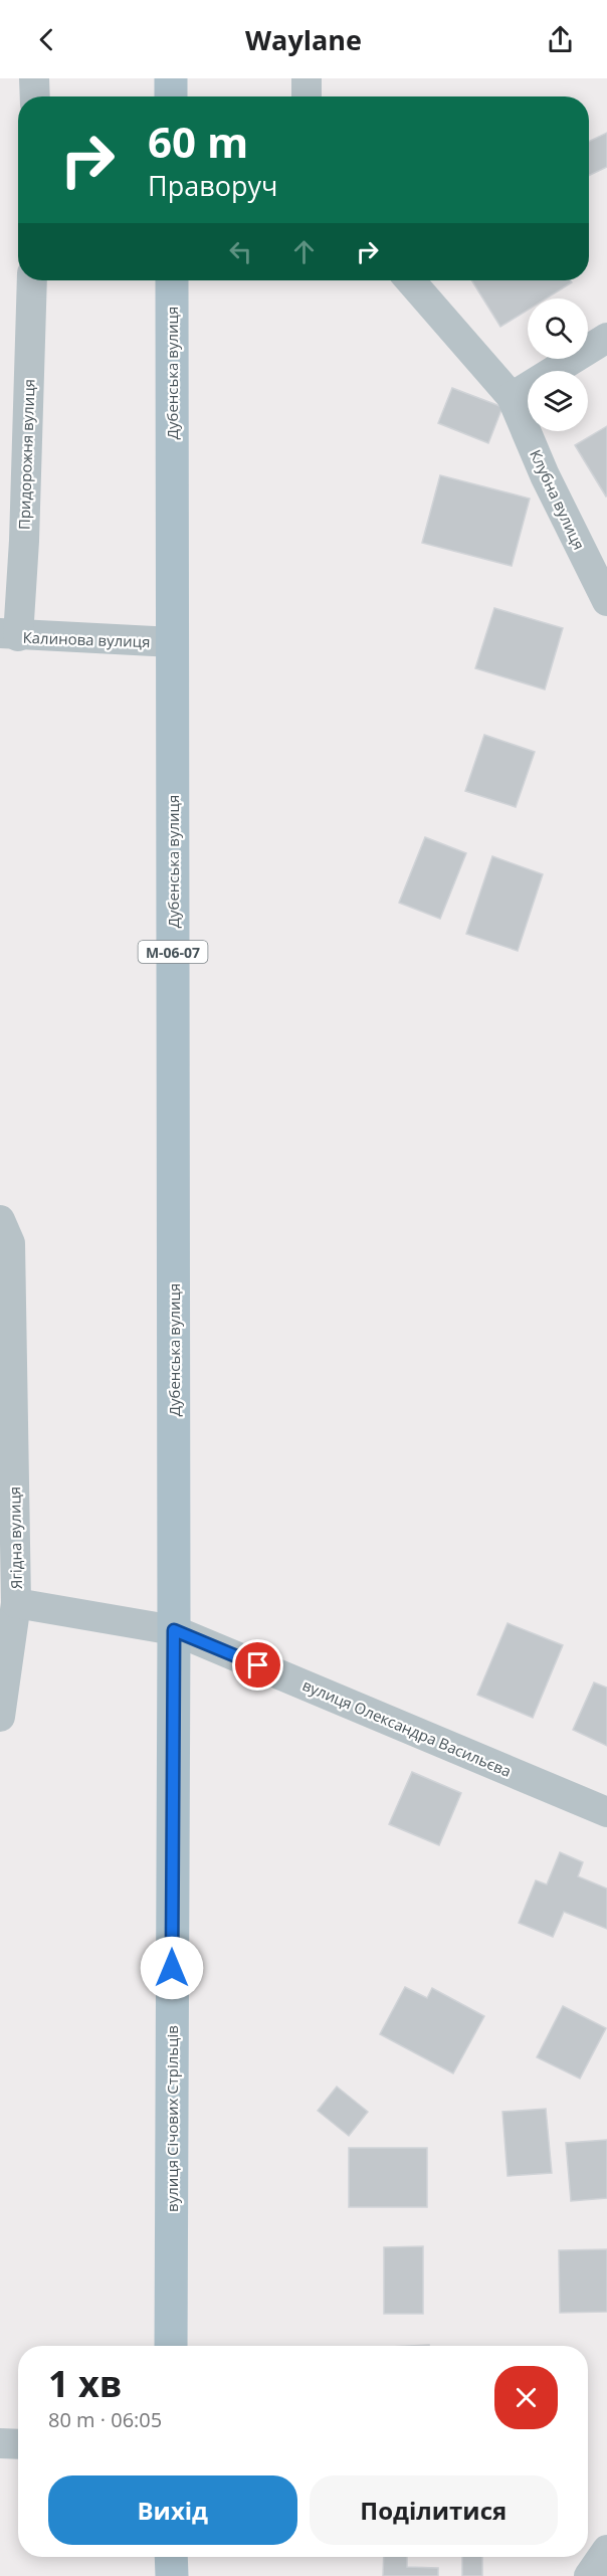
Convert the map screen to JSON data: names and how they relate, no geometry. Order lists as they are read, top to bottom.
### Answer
{
  "streets": {
    "main road": ["Дубенська вулиця", "М-06-07", "вулиця Січових Стрільців"],
    "street": [
      "Придорожня вулиця",
      "Клубна вулиця",
      "Калинова вулиця",
      "Ягідна вулиця",
      "вулиця Олександра Васильєва"
    ]
  },
  "crossings": [
    ["Дубенська вулиця", "Калинова вулиця"],
    ["Дубенська вулиця", "вулиця Олександра Васильєва"],
    ["Дубенська вулиця", "вулиця Січових Стрільців"],
    ["Придорожня вулиця", "Калинова вулиця"],
    ["Ягідна вулиця", "вулиця Олександра Васильєва"],
    ["вулиця Олександра Васильєва", "вулиця Січових Стрільців"]
  ],
  "page": {
    "header": "Waylane",
    "turn": ["60 m", "Праворуч"],
    "heading": ["1 хв", "80 m · 06:05"],
    "buttons": ["Вихід", "Поділитися"]
  }
}
